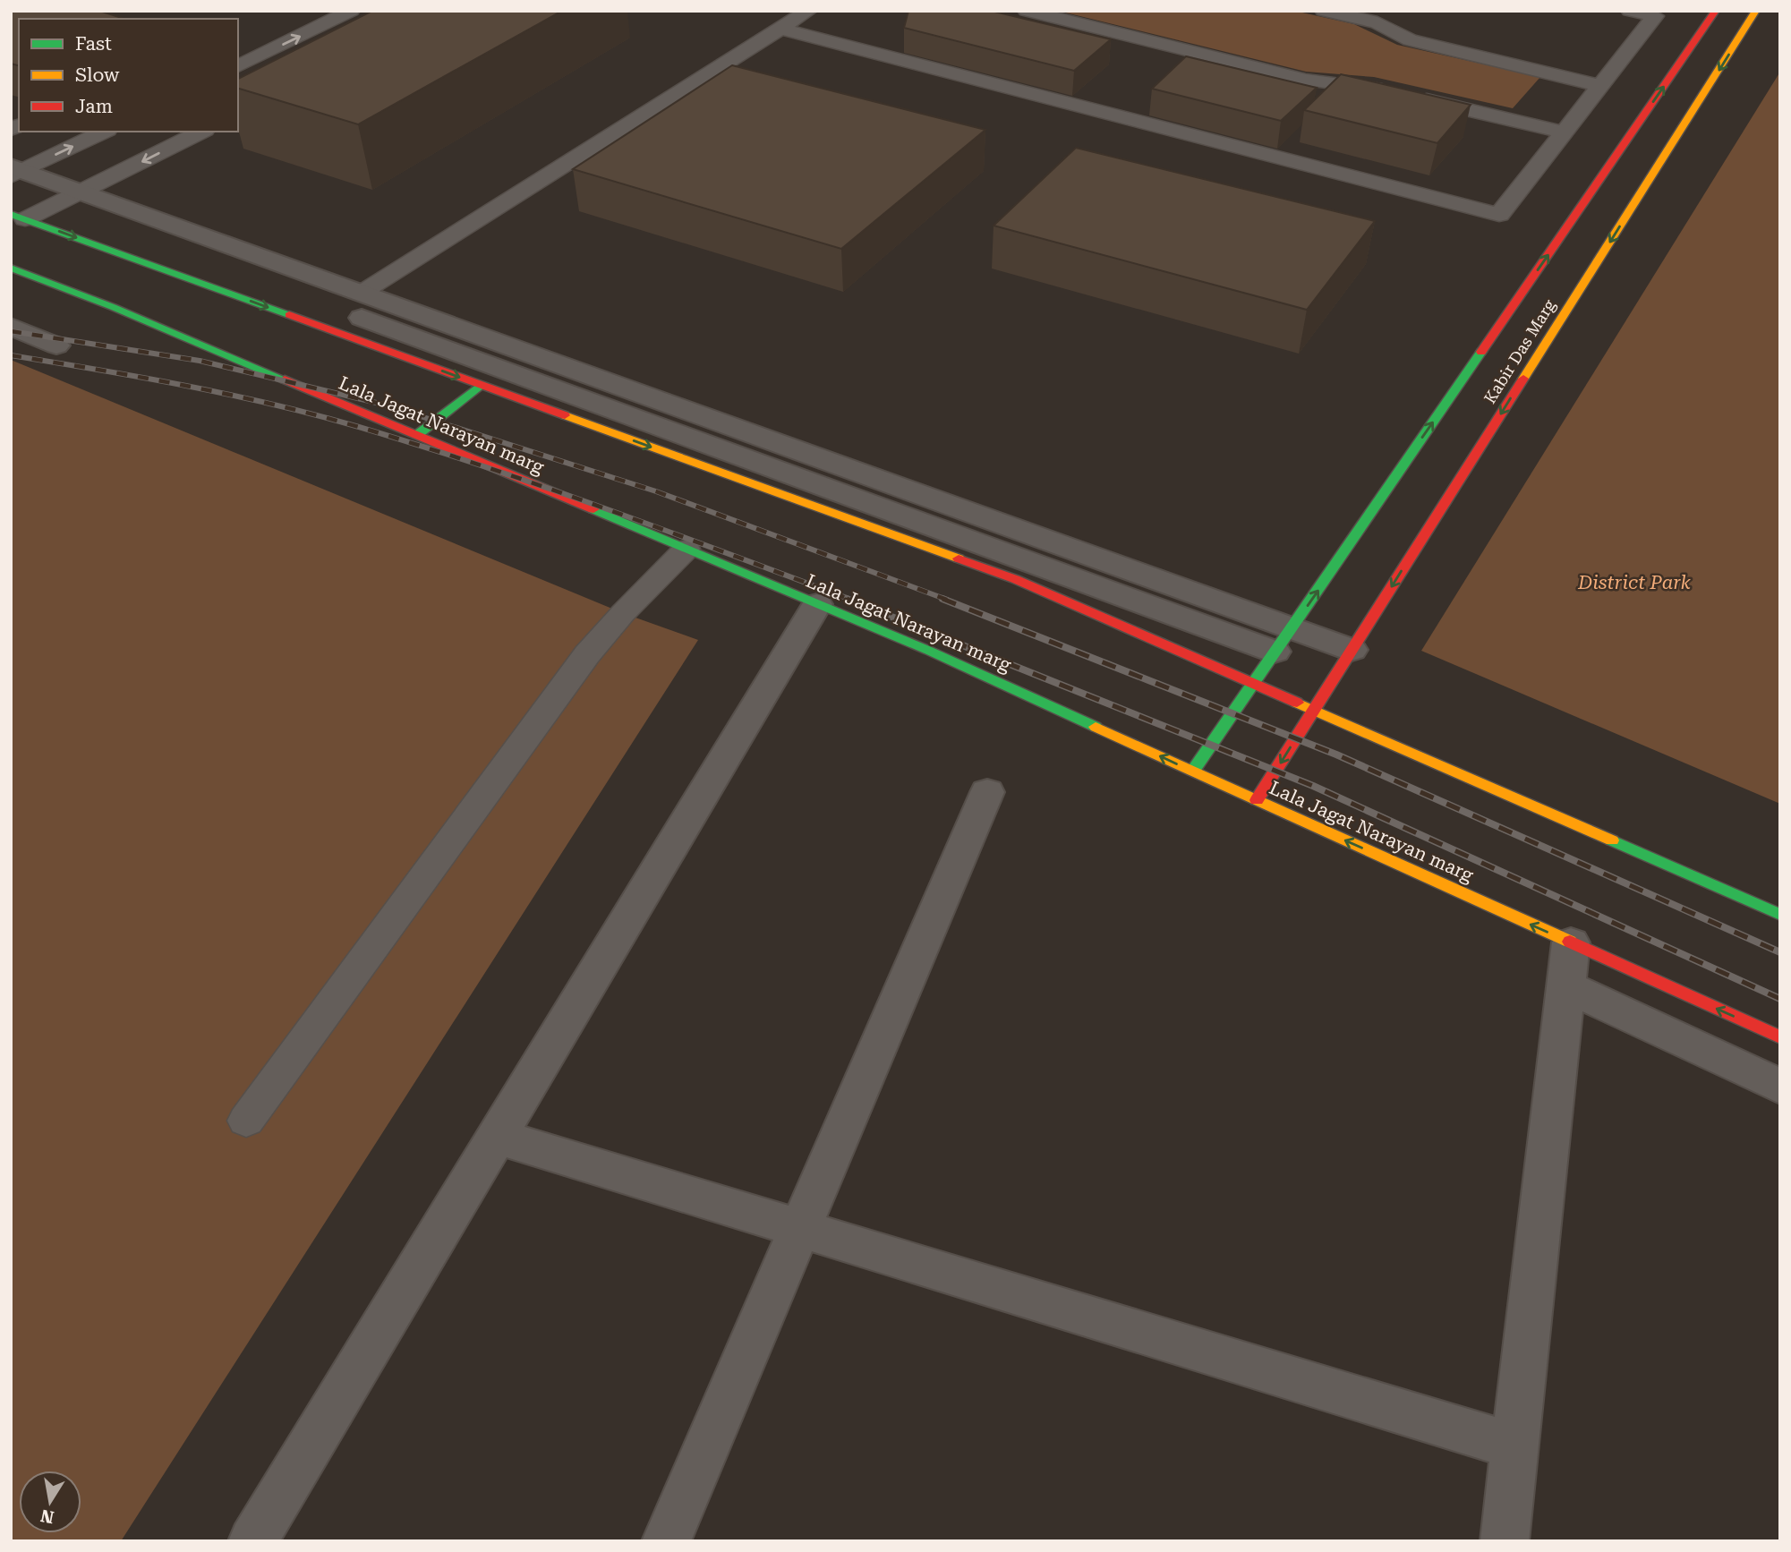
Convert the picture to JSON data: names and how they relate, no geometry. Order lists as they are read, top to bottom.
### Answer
{
  "streets": {
    "main road": ["Kabir Das Marg", "Lala Jagat Narayan marg"]
  },
  "crossings": [
    ["Kabir Das Marg", "Lala Jagat Narayan marg"]
  ],
  "parks": ["District Park"],
  "legend": ["Fast", "Slow", "Jam"],
  "north": "bottom"
}
